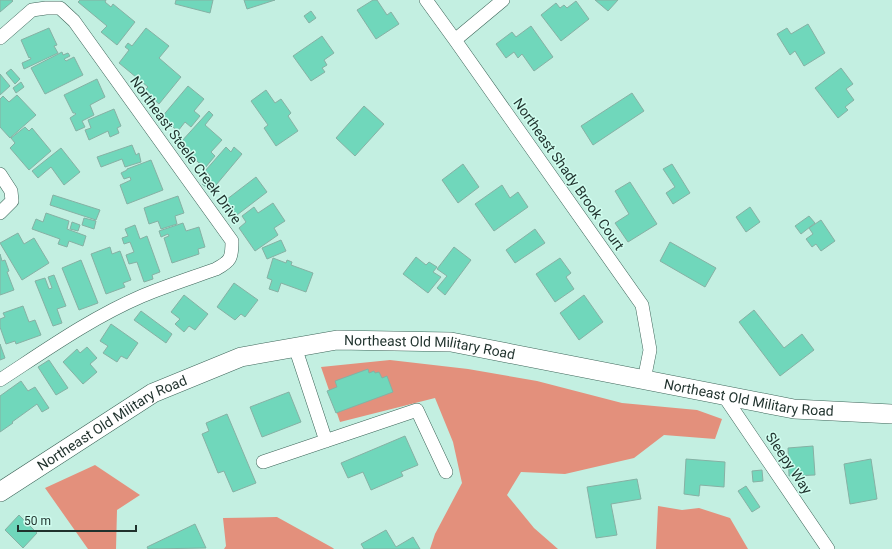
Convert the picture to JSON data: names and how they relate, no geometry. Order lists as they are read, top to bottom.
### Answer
{
  "streets": {
    "street": [
      "Northeast Steele Creek Drive",
      "Northeast Shady Brook Court",
      "Northeast Old Military Road",
      "Sleepy Way"
    ]
  },
  "crossings": [
    ["Northeast Shady Brook Court", "Northeast Old Military Road"],
    ["Northeast Old Military Road", "Sleepy Way"]
  ],
  "scale_bar": "50 m"
}
